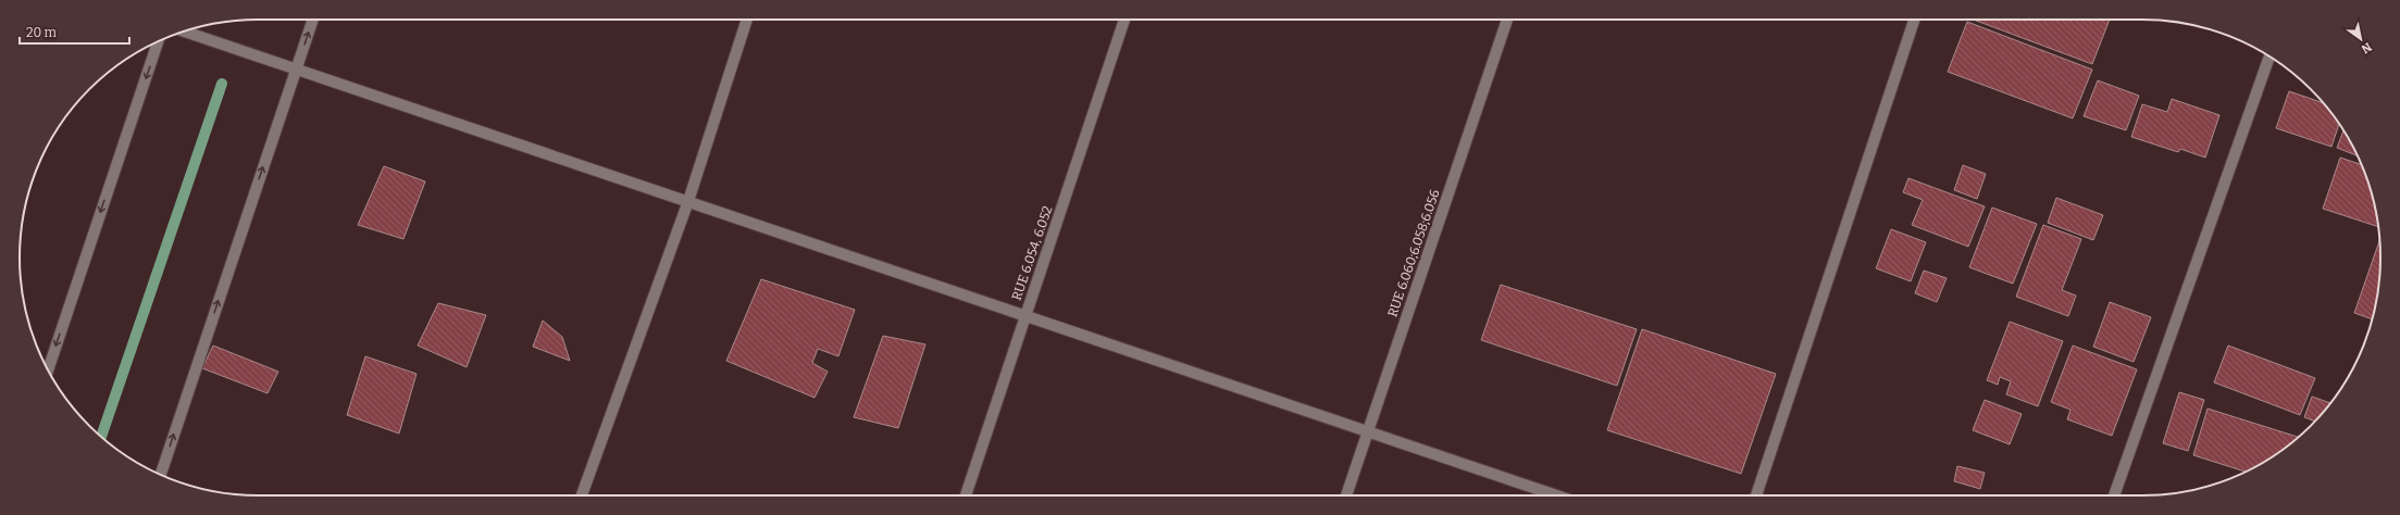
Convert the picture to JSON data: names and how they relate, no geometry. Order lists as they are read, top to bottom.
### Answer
{
  "streets": {
    "street": ["RUE 6.054, 6.052", "RUE 6.060;6.058;6.056"]
  },
  "scale_bar": "20 m",
  "north": "bottom right"
}
